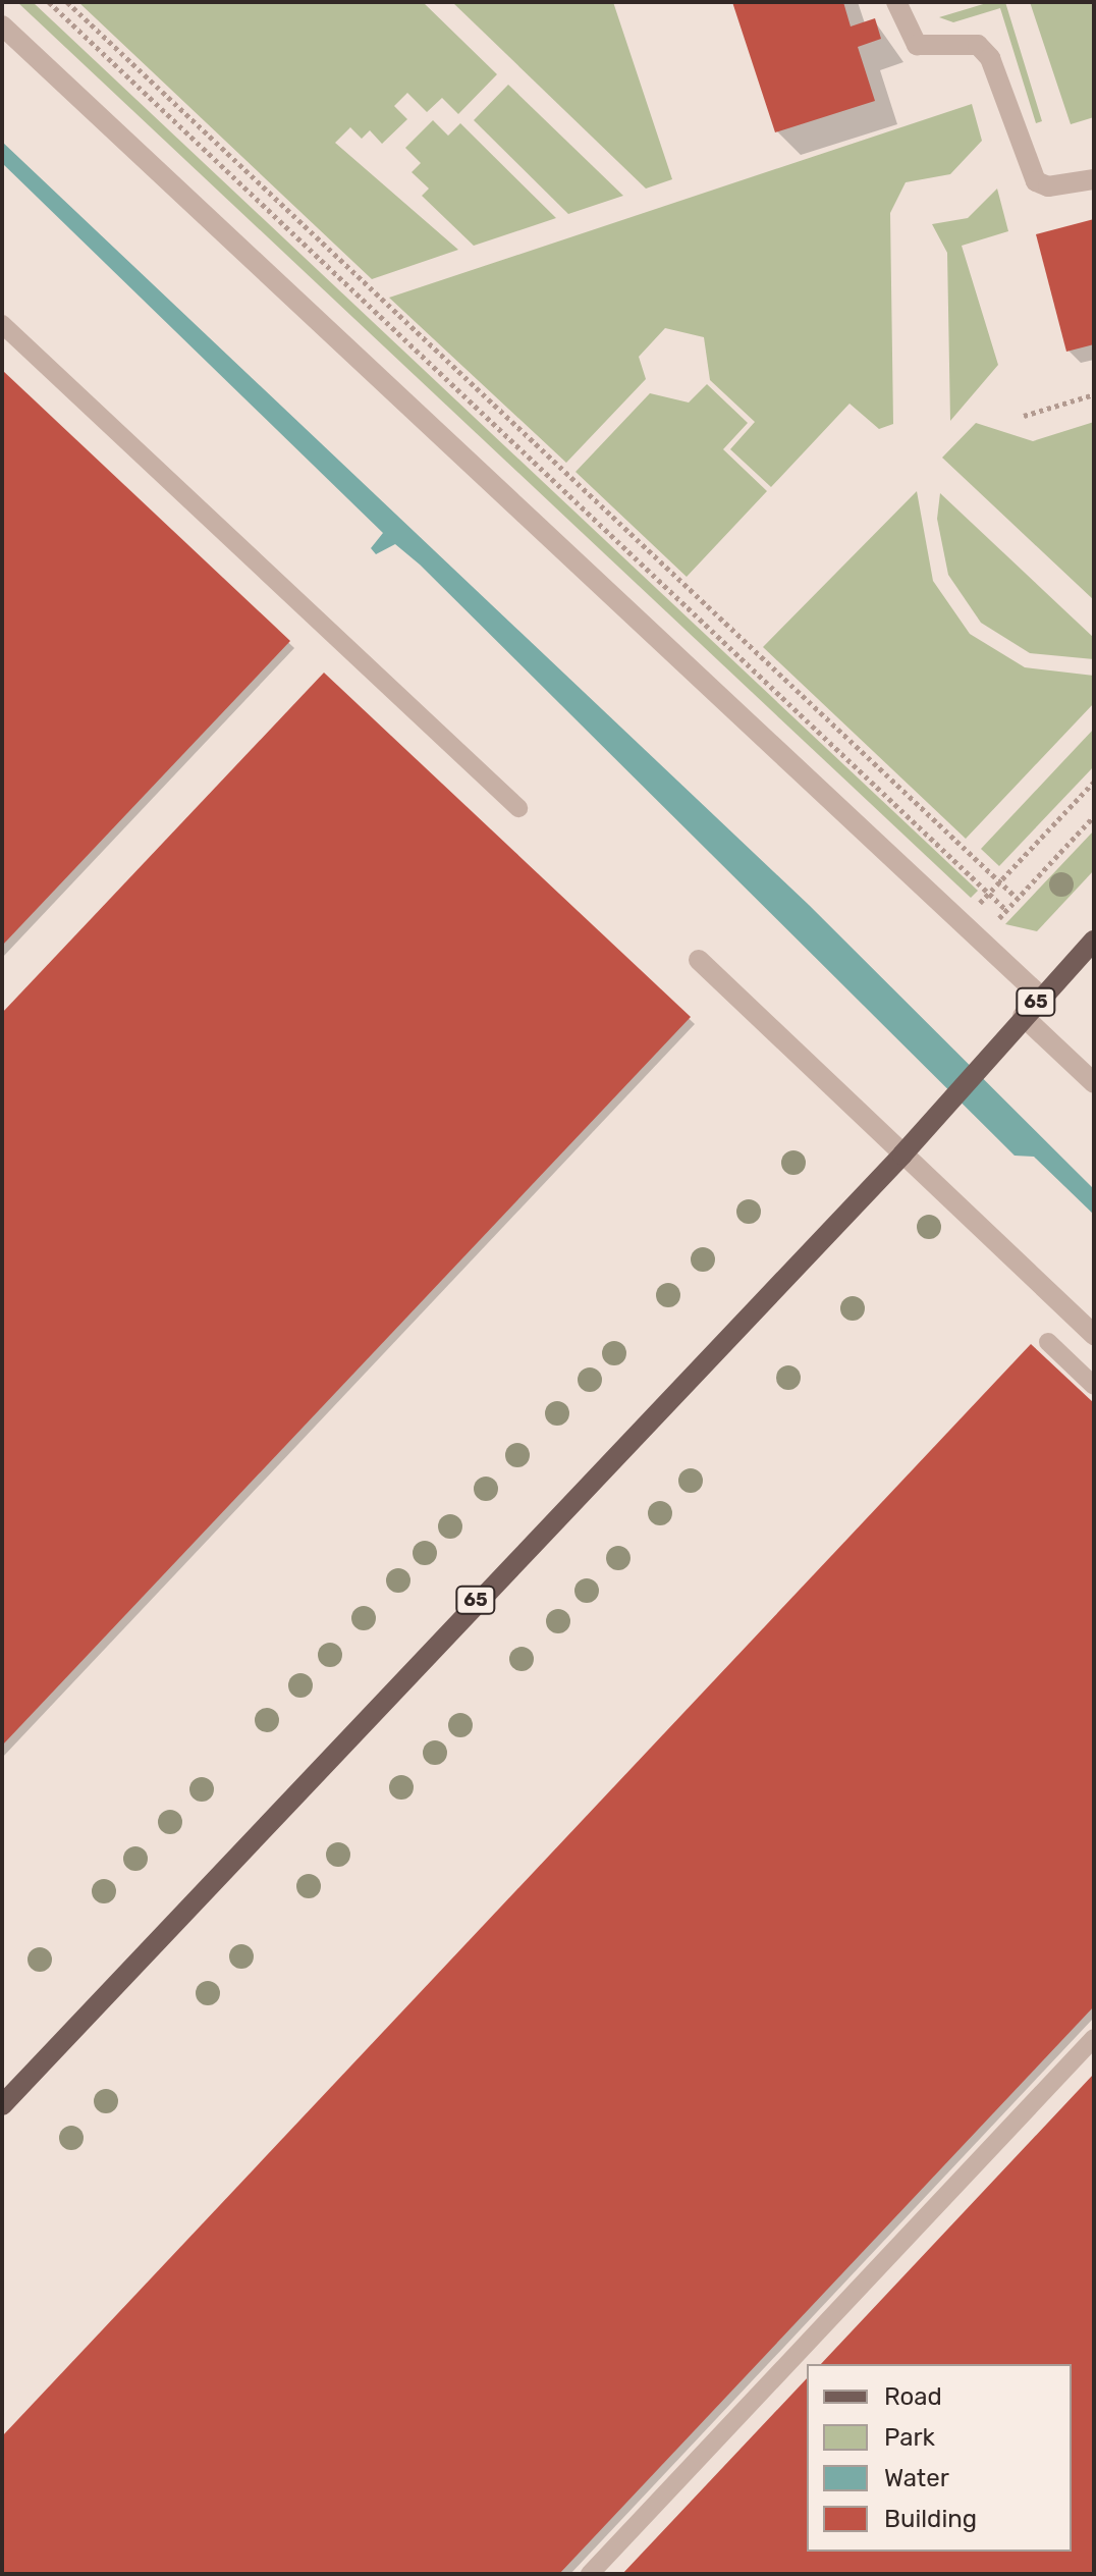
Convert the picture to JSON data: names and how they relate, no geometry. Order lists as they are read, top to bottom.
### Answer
{
  "streets": {
    "main road": ["65"]
  },
  "legend": [
    "Road",
    "Park",
    "Water",
    "Building"
  ]
}
